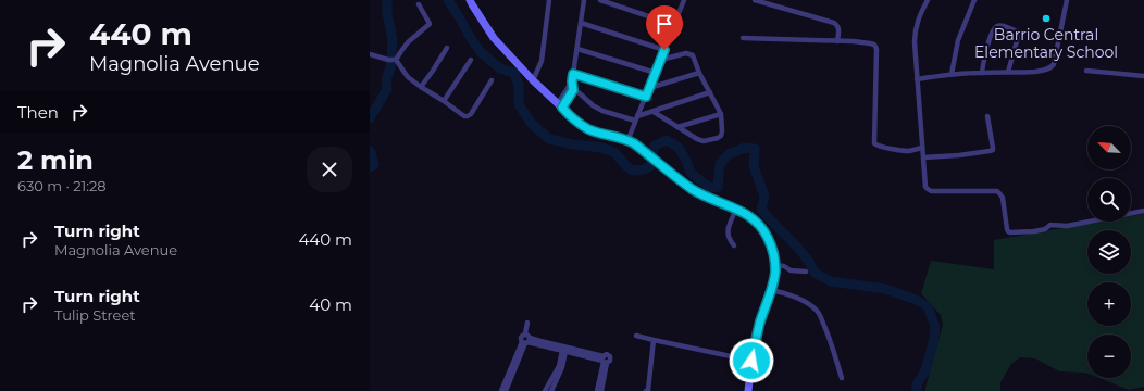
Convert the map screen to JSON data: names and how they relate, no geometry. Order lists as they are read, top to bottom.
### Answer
{
  "places": ["Barrio Central Elementary School"],
  "north": "top left",
  "page": {
    "turn": ["440 m", "Magnolia Avenue"],
    "then": "Then",
    "map_buttons": ["+", "−"],
    "heading": ["2 min", "630 m · 21:28"],
    "list": [
      {
        "name": "Turn right",
        "note": "Magnolia Avenue",
        "value": "440 m"
      },
      {
        "name": "Turn right",
        "note": "Tulip Street",
        "value": "40 m"
      }
    ]
  }
}
